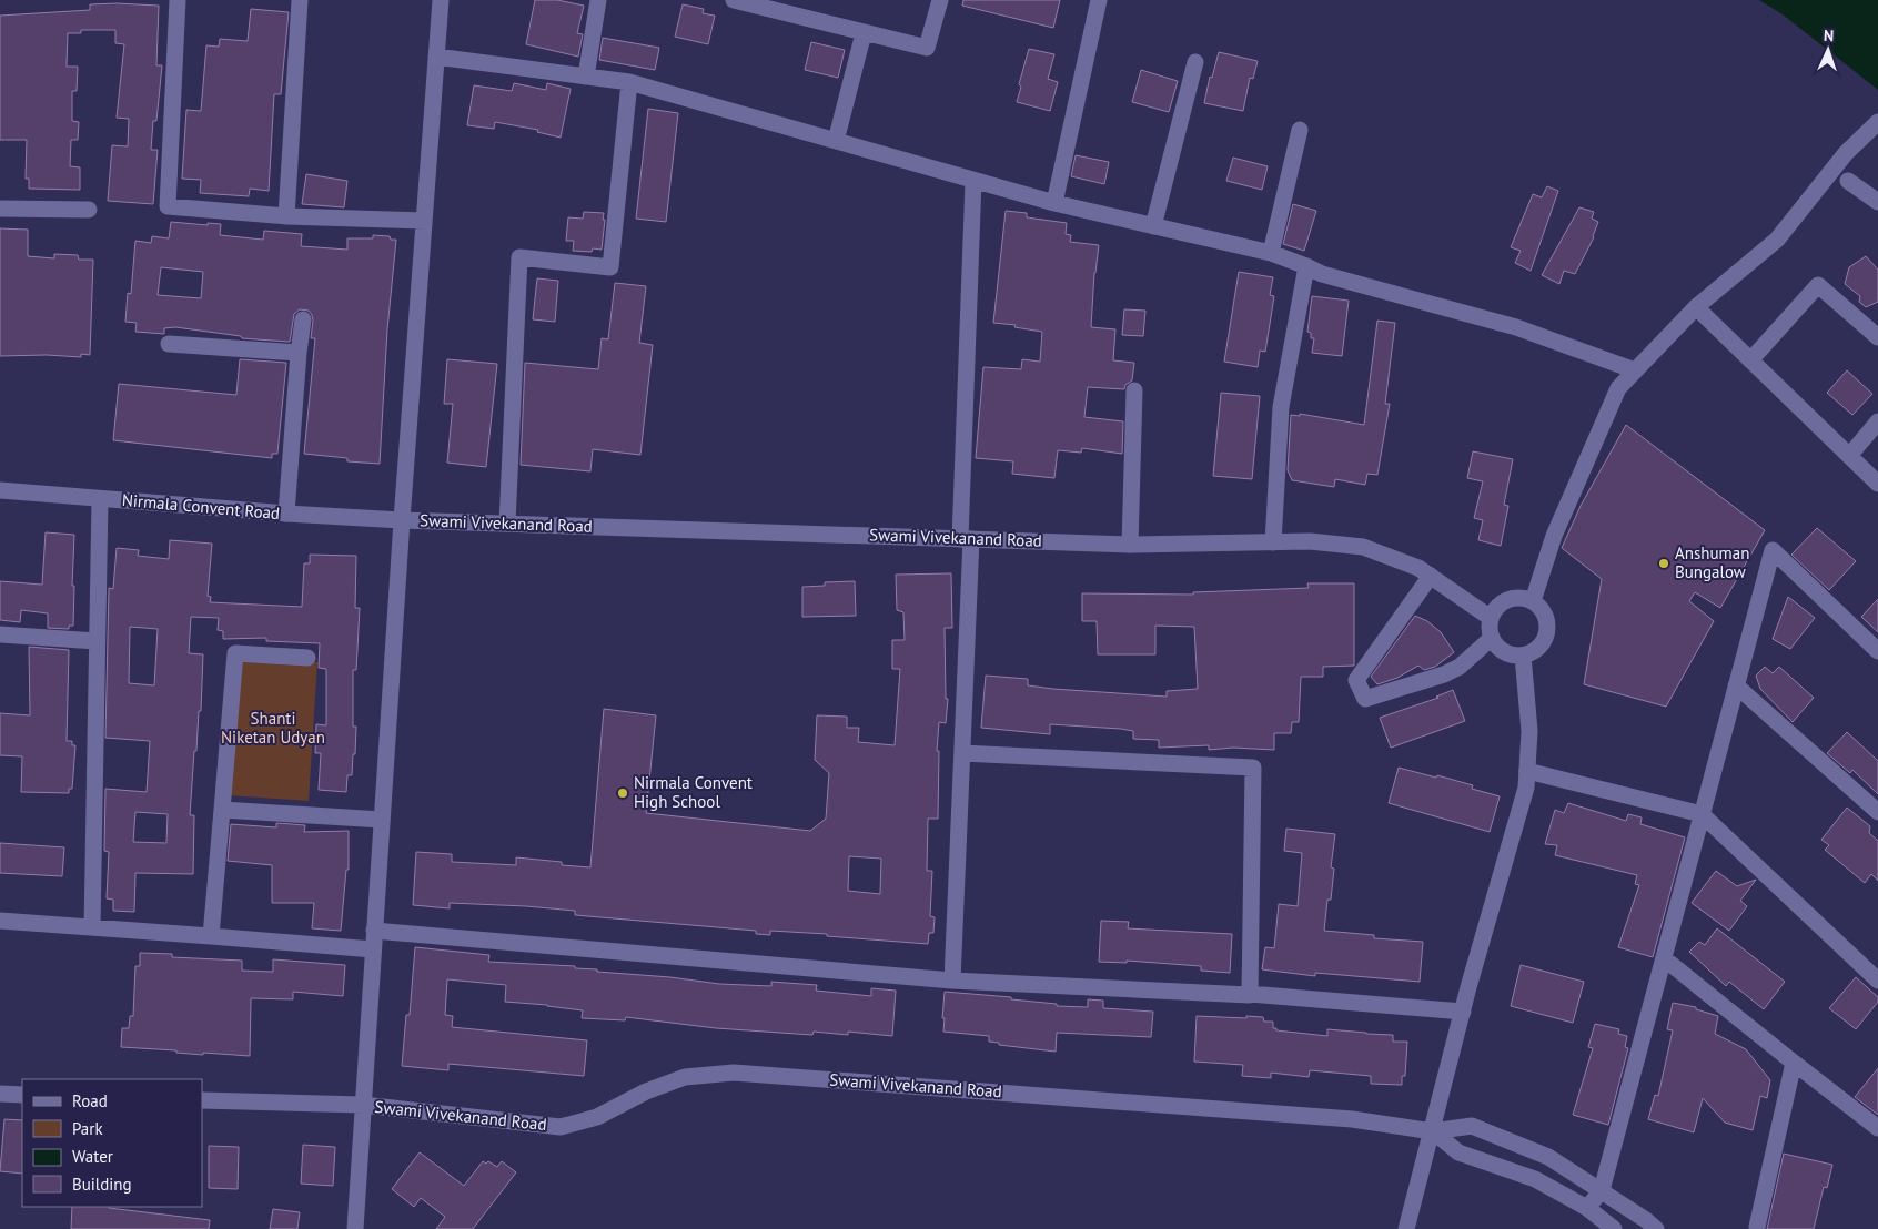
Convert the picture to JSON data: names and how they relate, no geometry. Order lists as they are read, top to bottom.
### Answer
{
  "streets": {
    "street": ["Nirmala Convent Road", "Swami Vivekanand Road"]
  },
  "crossings": [
    ["Nirmala Convent Road", "Swami Vivekanand Road"]
  ],
  "parks": ["Shanti Niketan Udyan"],
  "places": ["Anshuman Bungalow", "Nirmala Convent High School"],
  "legend": [
    "Road",
    "Park",
    "Water",
    "Building"
  ],
  "north": "top"
}
